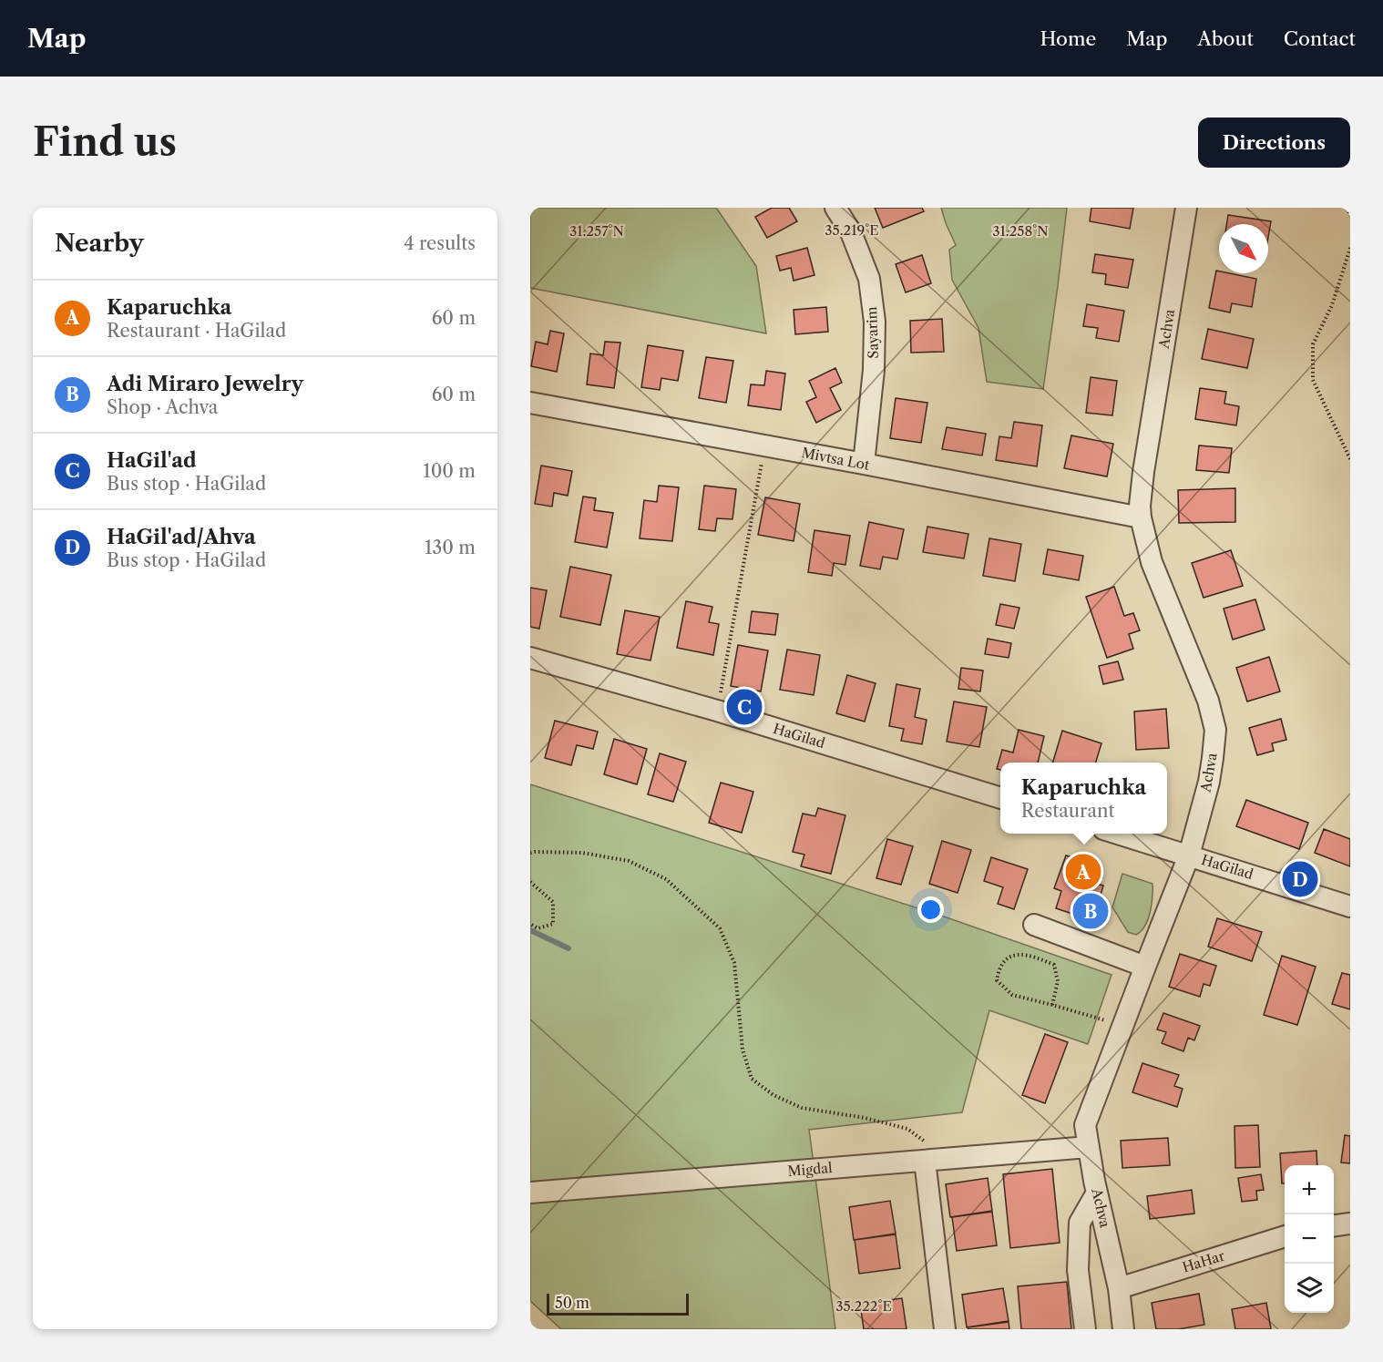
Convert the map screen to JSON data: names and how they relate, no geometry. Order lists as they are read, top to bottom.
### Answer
{
  "streets": {
    "street": [
      "Achva",
      "Sayarim",
      "Mivtsa Lot",
      "HaGilad",
      "Migdal",
      "HaHar"
    ]
  },
  "crossings": [
    ["Achva", "Mivtsa Lot"],
    ["Achva", "HaGilad"],
    ["Achva", "Migdal"],
    ["Achva", "HaHar"],
    ["Sayarim", "Mivtsa Lot"]
  ],
  "scale_bar": "50 m",
  "north": "bottom right",
  "page": {
    "header": "Map",
    "nav": [
      "Home",
      "Map",
      "About",
      "Contact"
    ],
    "buttons": "Directions",
    "title": "Find us",
    "heading": ["Nearby", "4 results"],
    "list": [
      {
        "mark": "A",
        "name": "Kaparuchka",
        "note": "Restaurant · HaGilad",
        "value": "60 m"
      },
      {
        "mark": "B",
        "name": "Adi Miraro Jewelry",
        "note": "Shop · Achva",
        "value": "60 m"
      },
      {
        "mark": "C",
        "name": "HaGil'ad",
        "note": "Bus stop · HaGilad",
        "value": "100 m"
      },
      {
        "mark": "D",
        "name": "HaGil'ad/Ahva",
        "note": "Bus stop · HaGilad",
        "value": "130 m"
      }
    ],
    "pins": [
      "C",
      "A",
      "D",
      "B"
    ],
    "popup": ["Kaparuchka", "Restaurant"],
    "map_buttons": ["+", "−"],
    "scale": "50 m"
  },
  "coordinates": [
    "35.219°E",
    "31.257°N",
    "31.258°N",
    "35.222°E"
  ]
}
